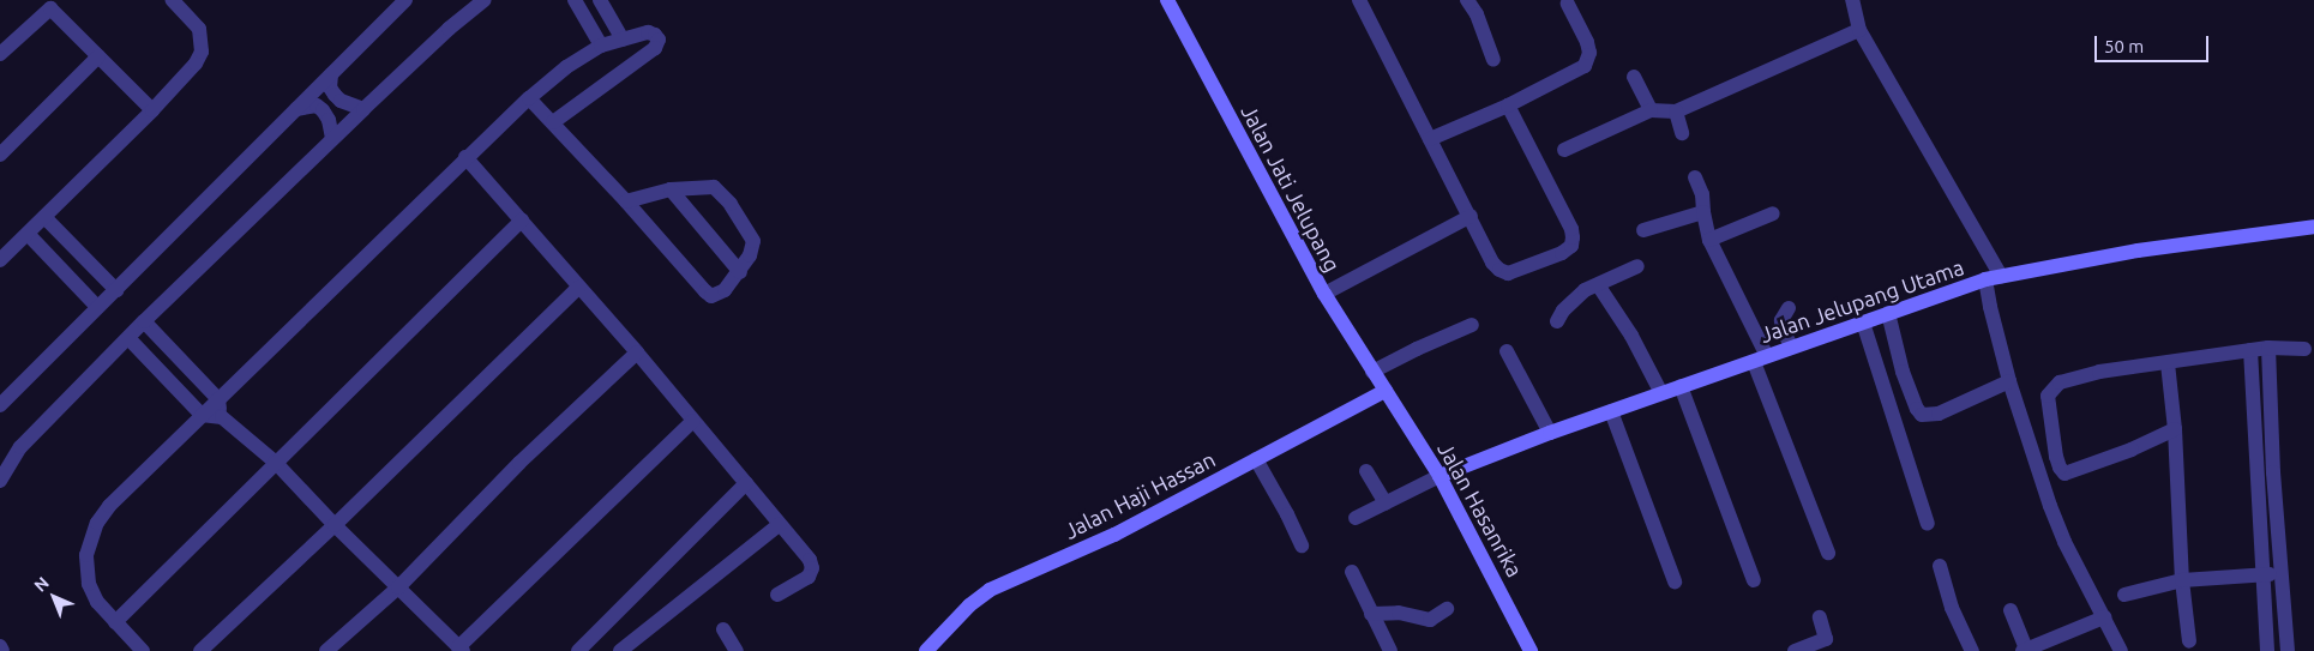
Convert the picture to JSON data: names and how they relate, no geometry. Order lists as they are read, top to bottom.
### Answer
{
  "streets": {
    "street": [
      "Jalan Jati Jelupang",
      "Jalan Jelupang Utama",
      "Jalan Haji Hassan",
      "Jalan Hasanrika"
    ]
  },
  "crossings": [
    ["Jalan Jati Jelupang", "Jalan Haji Hassan"],
    ["Jalan Jati Jelupang", "Jalan Hasanrika"],
    ["Jalan Jelupang Utama", "Jalan Hasanrika"],
    ["Jalan Haji Hassan", "Jalan Hasanrika"]
  ],
  "scale_bar": "50 m",
  "north": "top left"
}
